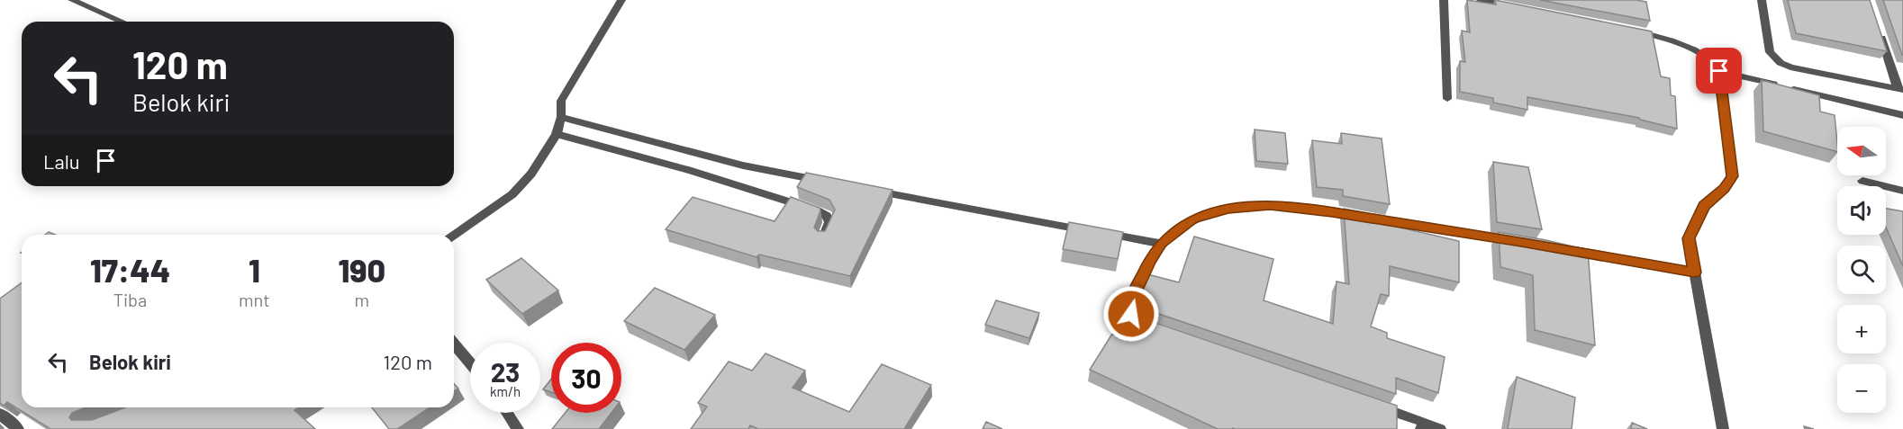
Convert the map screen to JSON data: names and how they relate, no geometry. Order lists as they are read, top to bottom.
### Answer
{
  "north": "left",
  "page": {
    "turn": ["120 m", "Belok kiri"],
    "map_buttons": ["+", "−"],
    "then": "Lalu",
    "eta": [
      "17:44",
      "Tiba",
      "1",
      "mnt",
      "190",
      "m"
    ],
    "list": [
      {
        "name": "Belok kiri",
        "value": "120 m"
      }
    ],
    "speed": "23 km/h",
    "limit": "30"
  }
}
